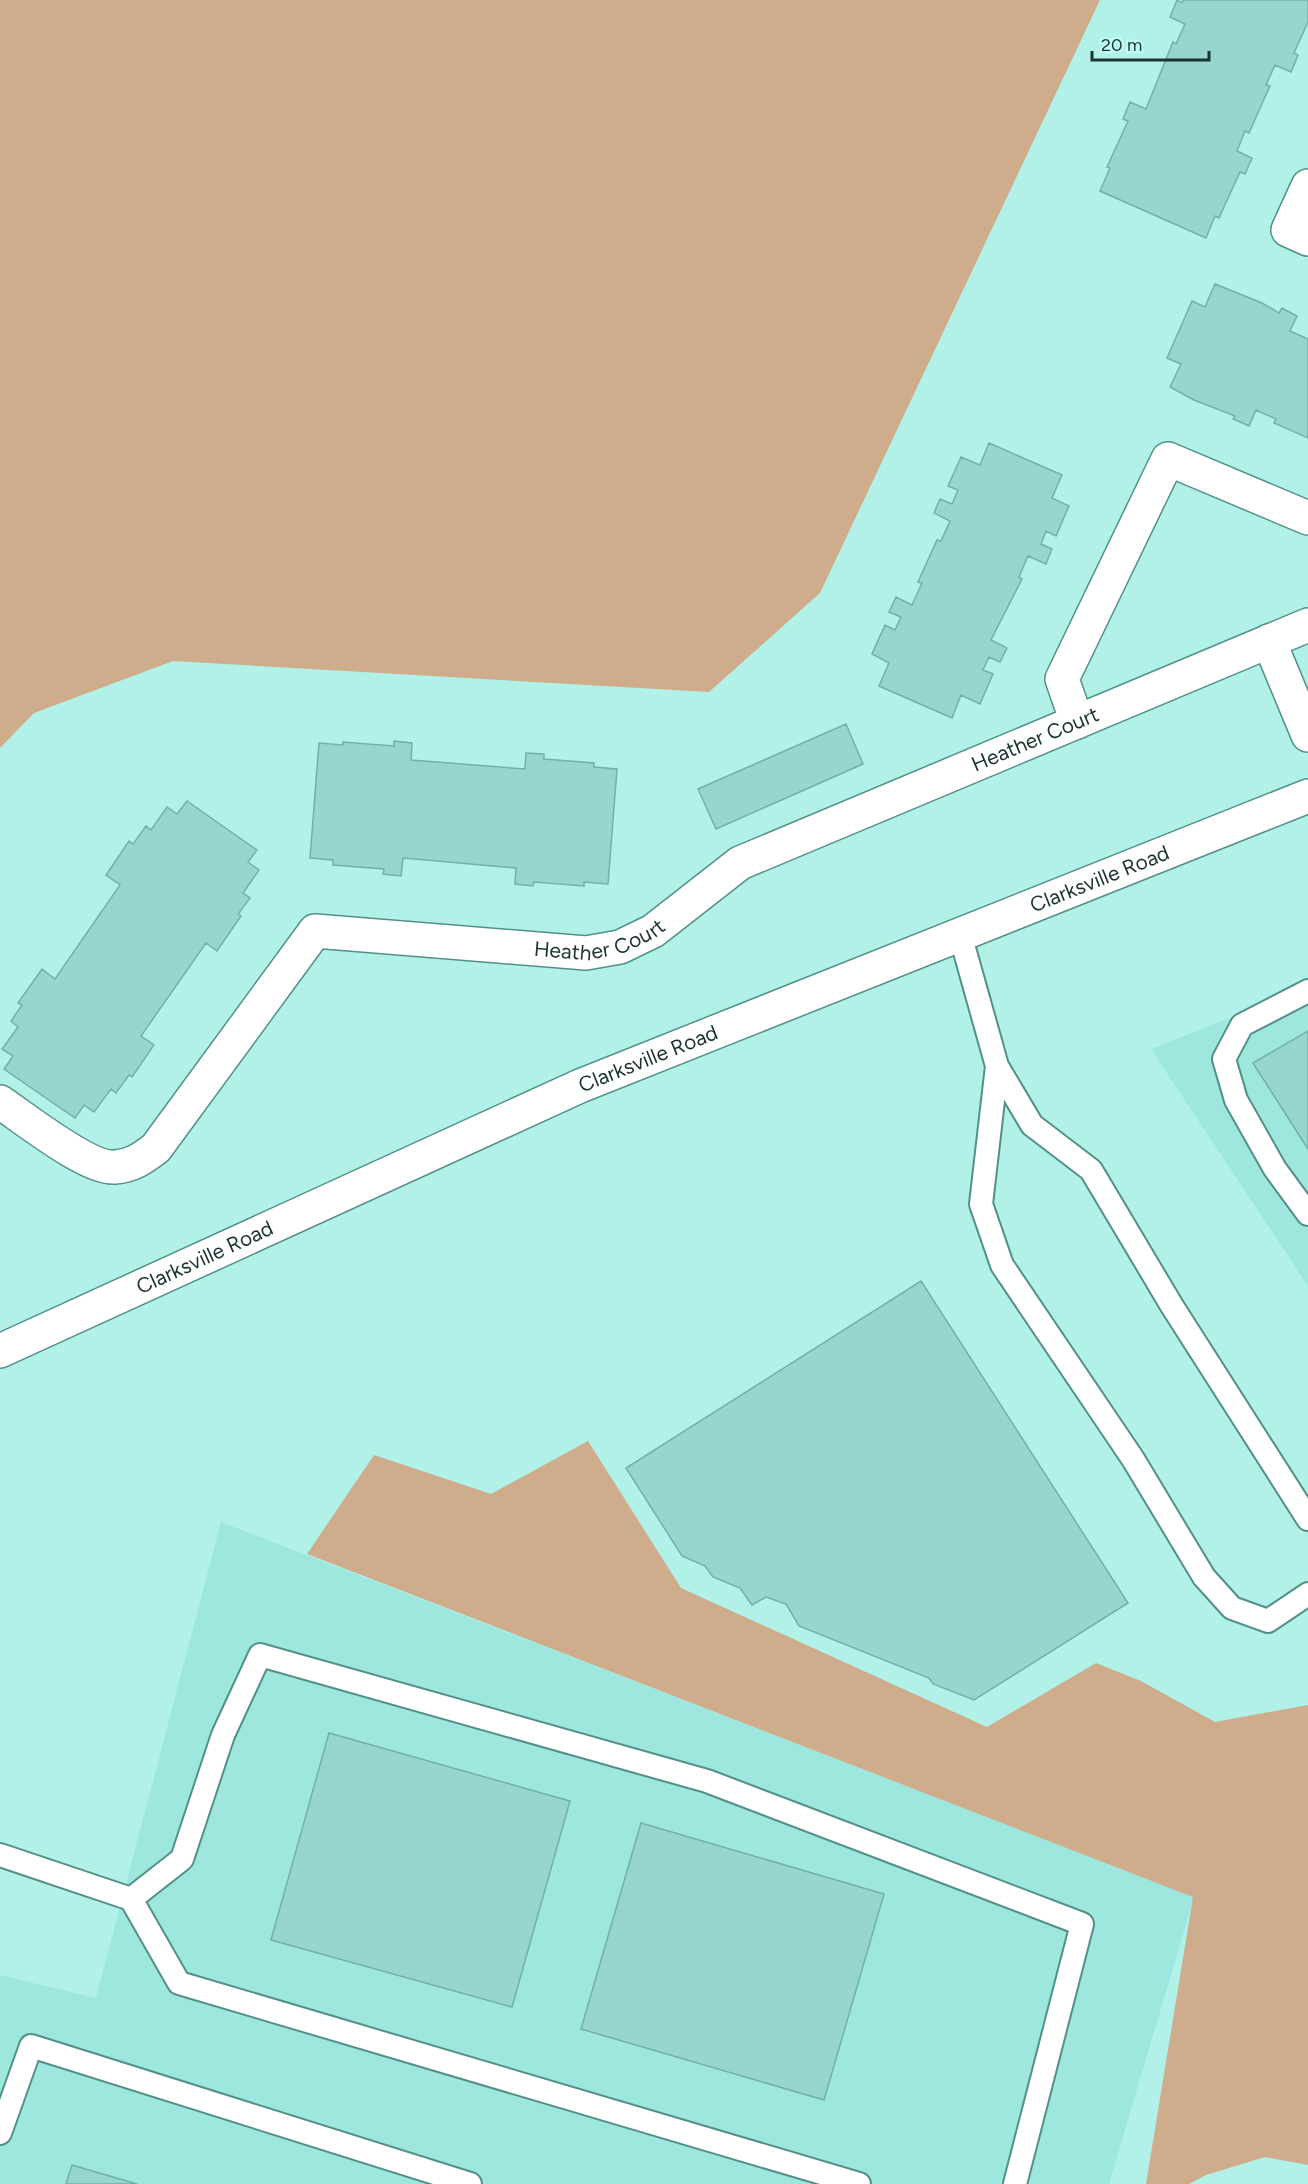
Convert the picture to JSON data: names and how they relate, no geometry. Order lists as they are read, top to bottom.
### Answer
{
  "streets": {
    "street": ["Heather Court", "Clarksville Road"]
  },
  "scale_bar": "20 m"
}
